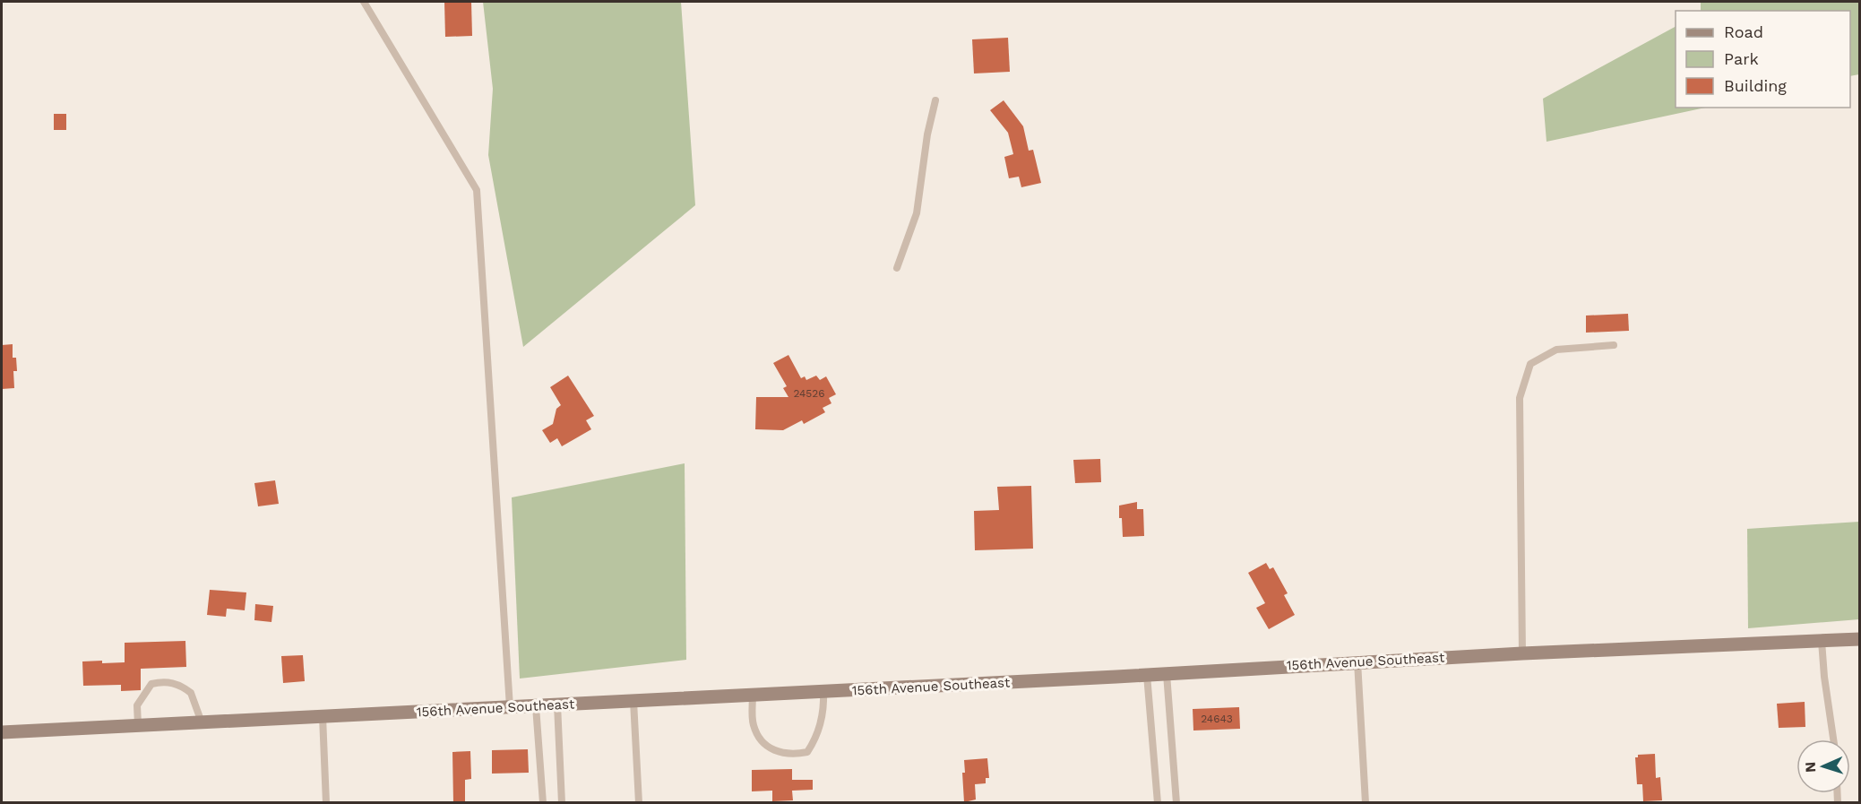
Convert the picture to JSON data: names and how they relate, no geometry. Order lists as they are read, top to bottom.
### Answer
{
  "streets": {
    "street": ["156th Avenue Southeast"]
  },
  "house_numbers": ["24526", "24643"],
  "legend": ["Road", "Park", "Building"],
  "north": "left"
}
